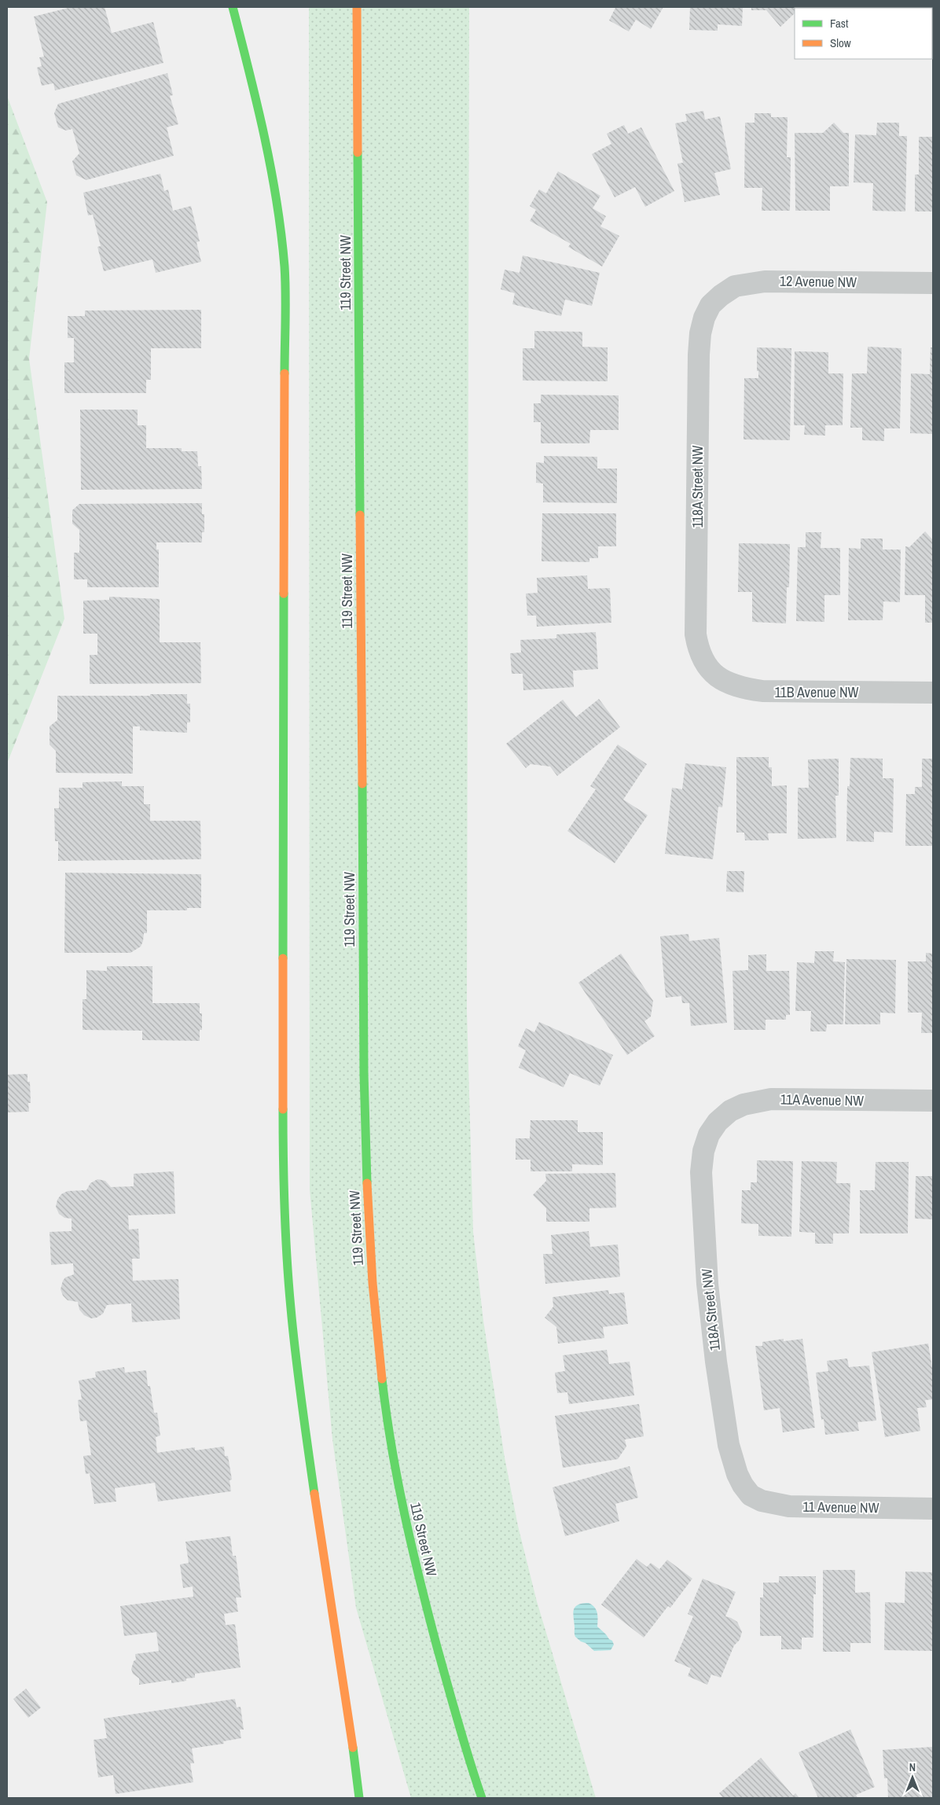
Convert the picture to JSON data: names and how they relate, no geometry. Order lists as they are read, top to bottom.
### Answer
{
  "streets": {
    "street": [
      "119 Street NW",
      "12 Avenue NW",
      "118A Street NW",
      "11B Avenue NW",
      "11A Avenue NW",
      "11 Avenue NW"
    ]
  },
  "crossings": [
    ["12 Avenue NW", "118A Street NW"],
    ["118A Street NW", "11B Avenue NW"],
    ["118A Street NW", "11A Avenue NW"],
    ["118A Street NW", "11 Avenue NW"]
  ],
  "legend": ["Fast", "Slow"],
  "north": "top"
}
